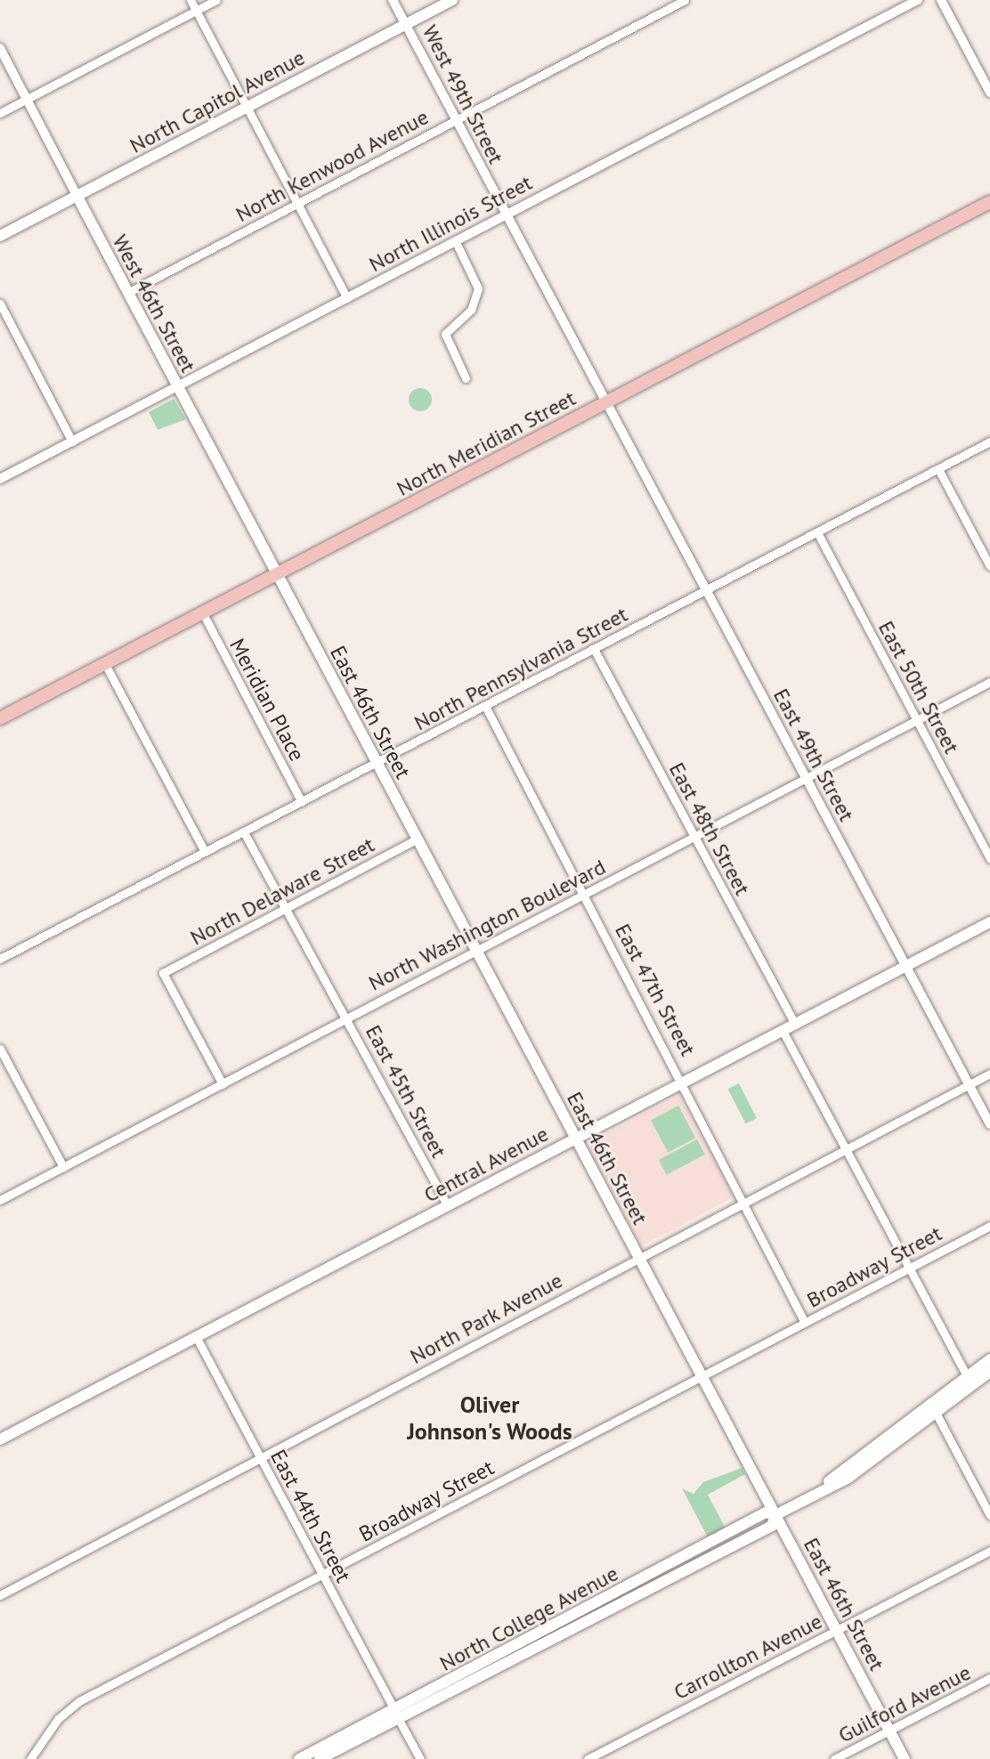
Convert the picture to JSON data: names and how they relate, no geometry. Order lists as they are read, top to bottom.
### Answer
{
  "streets": {
    "main road": [
      "North Capitol Avenue",
      "West 46th Street",
      "North Meridian Street",
      "East 46th Street",
      "Central Avenue",
      "North College Avenue"
    ],
    "street": [
      "West 49th Street",
      "North Kenwood Avenue",
      "North Illinois Street",
      "North Pennsylvania Street",
      "East 50th Street",
      "Meridian Place",
      "East 49th Street",
      "East 48th Street",
      "North Delaware Street",
      "North Washington Boulevard",
      "East 47th Street",
      "East 45th Street",
      "Broadway Street",
      "North Park Avenue",
      "East 44th Street",
      "Carrollton Avenue",
      "Guilford Avenue"
    ]
  },
  "crossings": [
    ["West 49th Street", "North Capitol Avenue"],
    ["West 49th Street", "North Kenwood Avenue"],
    ["West 49th Street", "North Illinois Street"],
    ["West 49th Street", "North Meridian Street"],
    ["West 49th Street", "East 49th Street"],
    ["North Capitol Avenue", "West 46th Street"],
    ["North Kenwood Avenue", "West 46th Street"],
    ["North Illinois Street", "West 46th Street"],
    ["West 46th Street", "North Meridian Street"],
    ["West 46th Street", "East 46th Street"],
    ["North Meridian Street", "Meridian Place"],
    ["North Meridian Street", "East 46th Street"],
    ["North Meridian Street", "East 49th Street"],
    ["North Pennsylvania Street", "East 50th Street"],
    ["North Pennsylvania Street", "Meridian Place"],
    ["North Pennsylvania Street", "East 46th Street"],
    ["North Pennsylvania Street", "East 49th Street"],
    ["North Pennsylvania Street", "East 48th Street"],
    ["North Pennsylvania Street", "East 47th Street"],
    ["North Pennsylvania Street", "East 45th Street"],
    ["East 50th Street", "North Washington Boulevard"],
    ["East 46th Street", "North Delaware Street"],
    ["East 46th Street", "North Washington Boulevard"],
    ["East 46th Street", "Central Avenue"],
    ["East 46th Street", "Broadway Street"],
    ["East 46th Street", "North Park Avenue"],
    ["East 46th Street", "North College Avenue"],
    ["East 46th Street", "Carrollton Avenue"],
    ["East 46th Street", "Guilford Avenue"],
    ["East 49th Street", "North Washington Boulevard"],
    ["East 49th Street", "Central Avenue"],
    ["East 49th Street", "North Park Avenue"],
    ["East 48th Street", "North Washington Boulevard"],
    ["East 48th Street", "Central Avenue"],
    ["North Delaware Street", "North Washington Boulevard"],
    ["North Delaware Street", "East 45th Street"],
    ["North Washington Boulevard", "East 47th Street"],
    ["North Washington Boulevard", "East 45th Street"],
    ["East 47th Street", "Central Avenue"],
    ["East 47th Street", "Broadway Street"],
    ["East 47th Street", "North Park Avenue"],
    ["East 45th Street", "Central Avenue"],
    ["Central Avenue", "East 44th Street"],
    ["Broadway Street", "East 44th Street"],
    ["North Park Avenue", "East 44th Street"],
    ["East 44th Street", "North College Avenue"]
  ],
  "districts": ["Oliver Johnson's Woods"]
}
